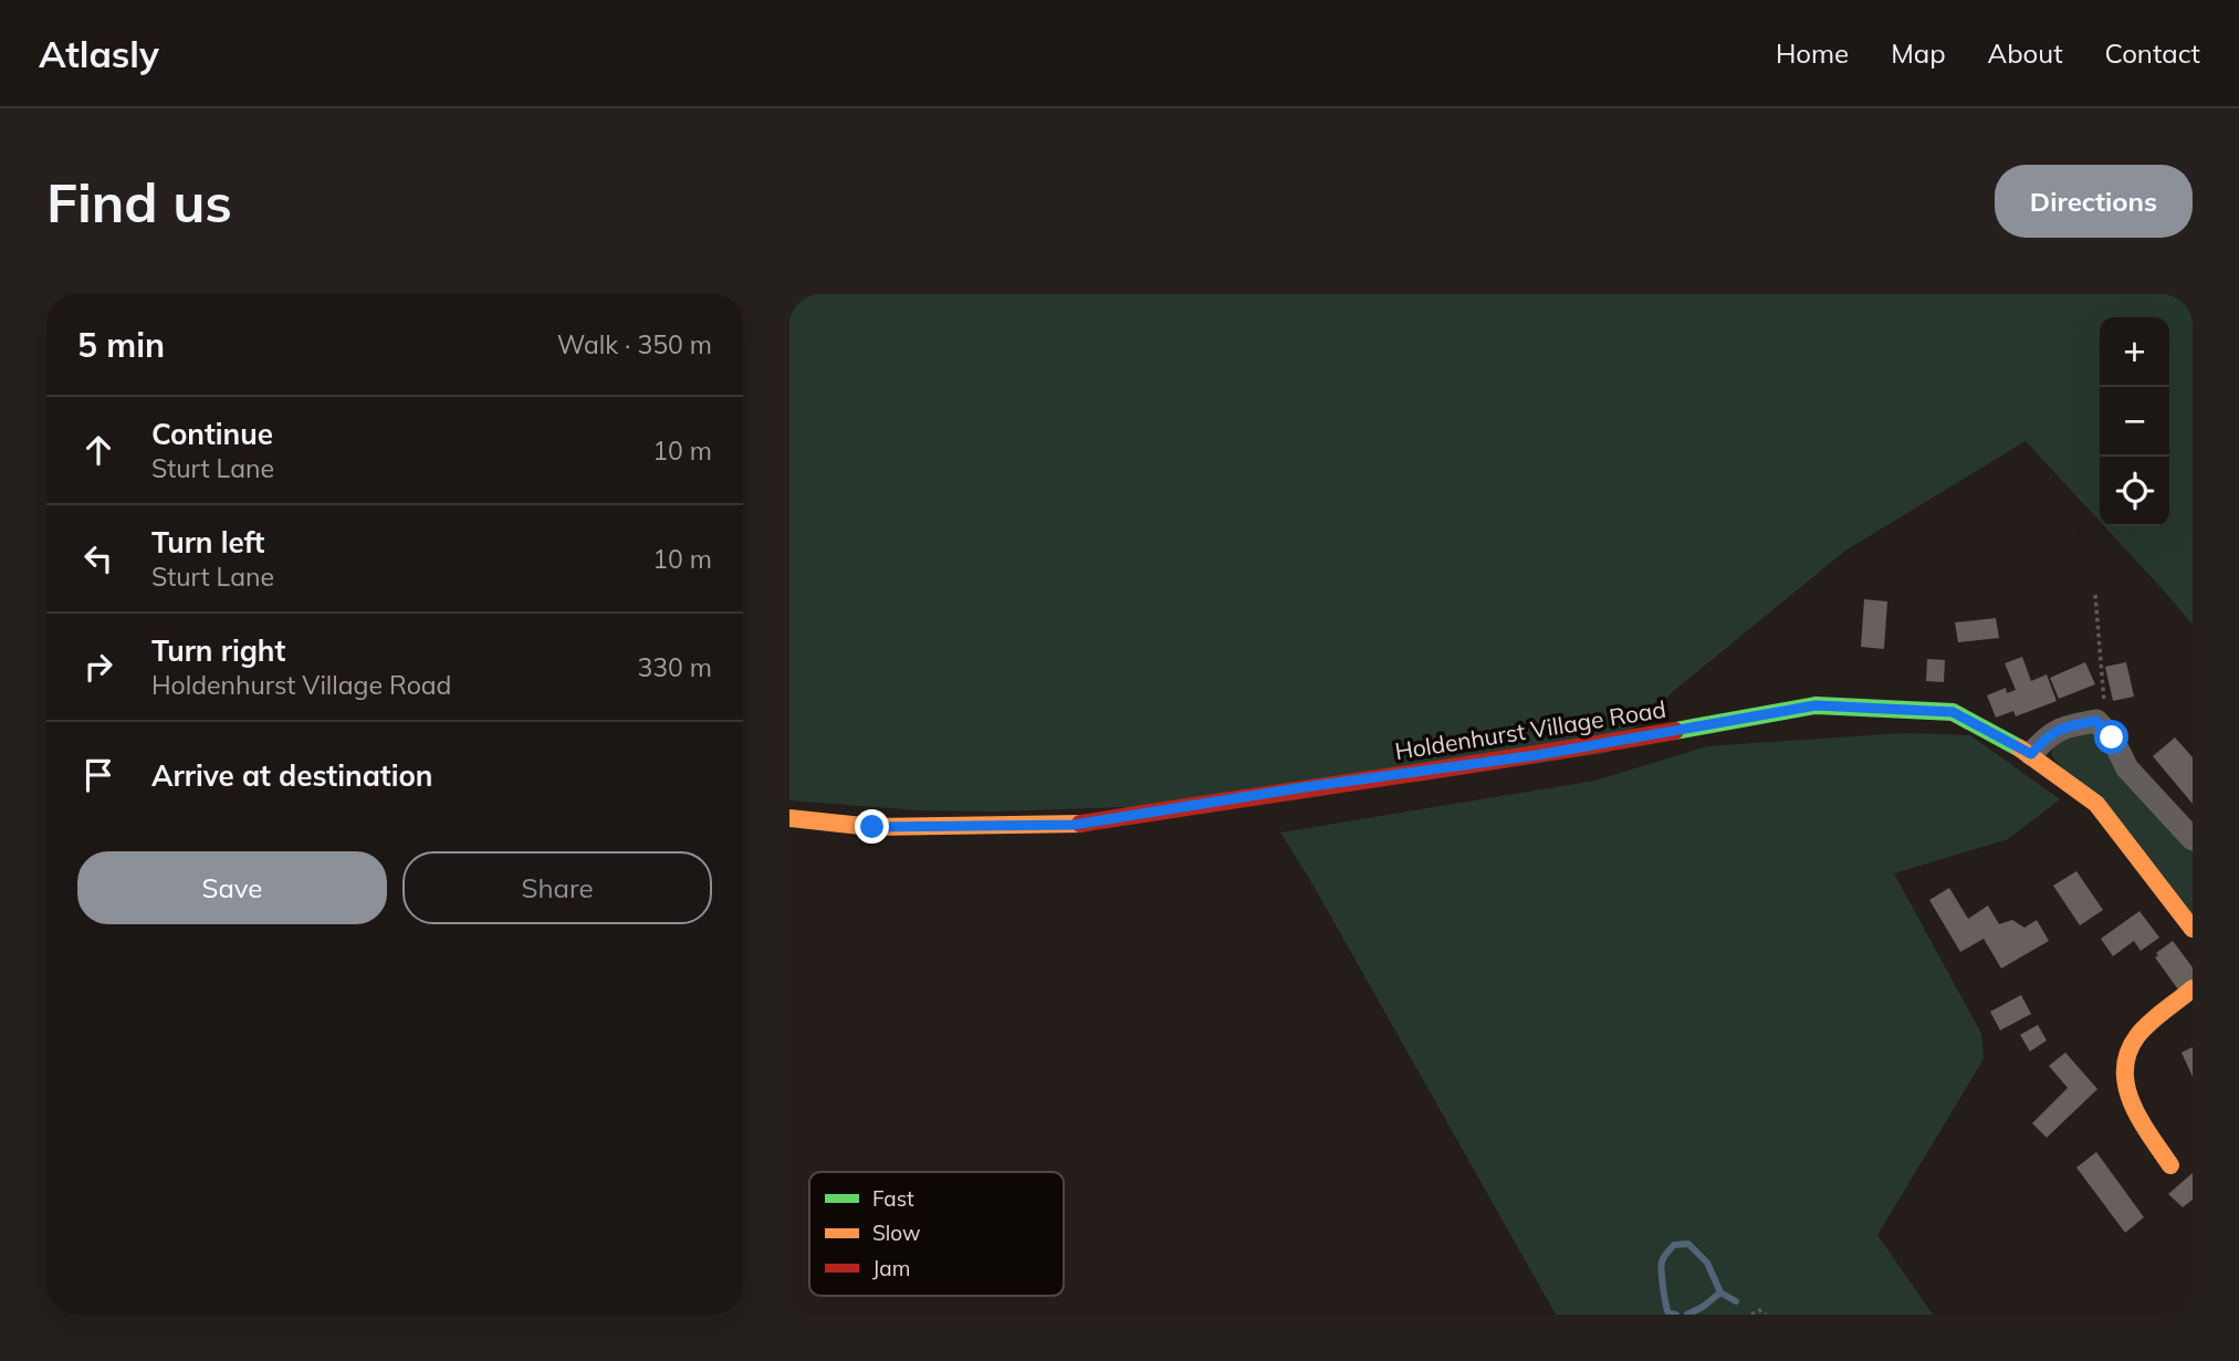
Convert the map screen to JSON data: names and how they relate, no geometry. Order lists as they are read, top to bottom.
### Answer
{
  "streets": {
    "street": ["Holdenhurst Village Road"]
  },
  "legend": ["Fast", "Slow", "Jam"],
  "page": {
    "header": "Atlasly",
    "nav": [
      "Home",
      "Map",
      "About",
      "Contact"
    ],
    "buttons": [
      "Directions",
      ["Save", "Share"]
    ],
    "title": "Find us",
    "heading": ["5 min", "Walk · 350 m"],
    "map_buttons": ["+", "−"],
    "list": [
      ["Continue", "Sturt Lane", "10 m"],
      ["Turn left", "Sturt Lane", "10 m"],
      ["Turn right", "Holdenhurst Village Road", "330 m"],
      "Arrive at destination"
    ]
  }
}
